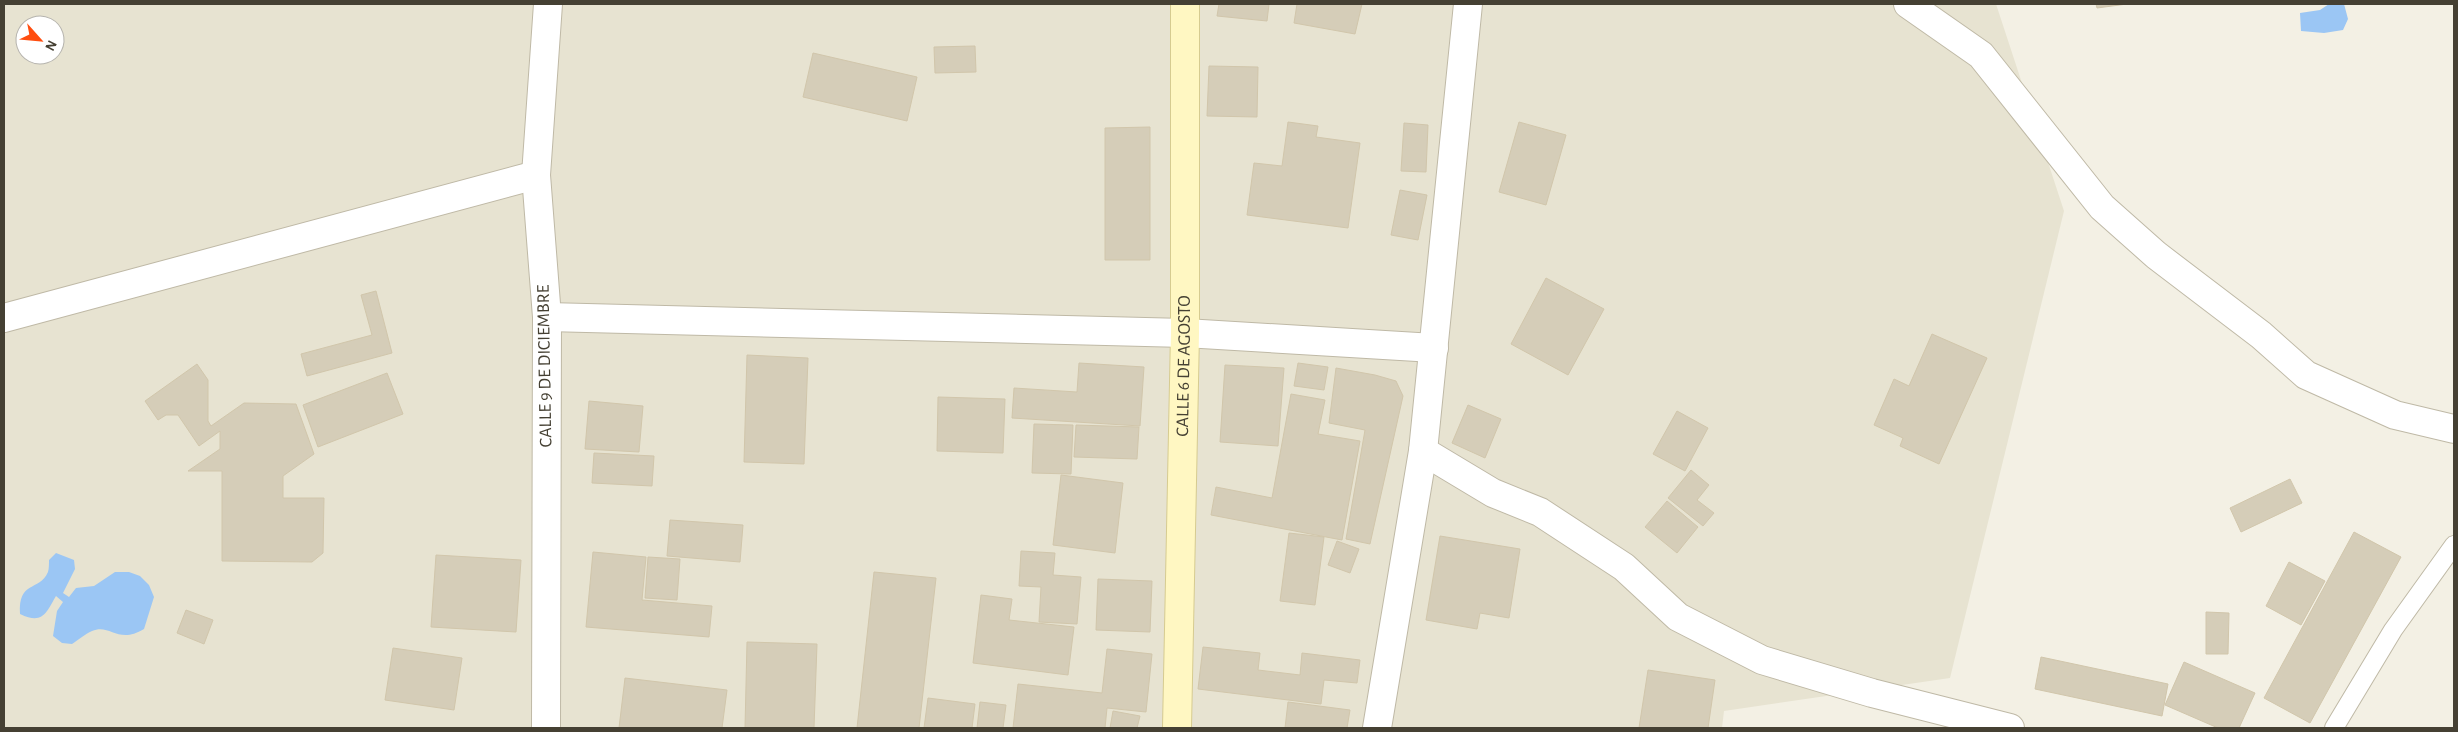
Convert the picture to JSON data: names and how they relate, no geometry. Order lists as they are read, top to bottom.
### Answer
{
  "streets": {
    "main road": ["CALLE 6 DE AGOSTO"],
    "street": ["CALLE 9 DE DICIEMBRE"]
  },
  "north": "bottom right"
}
